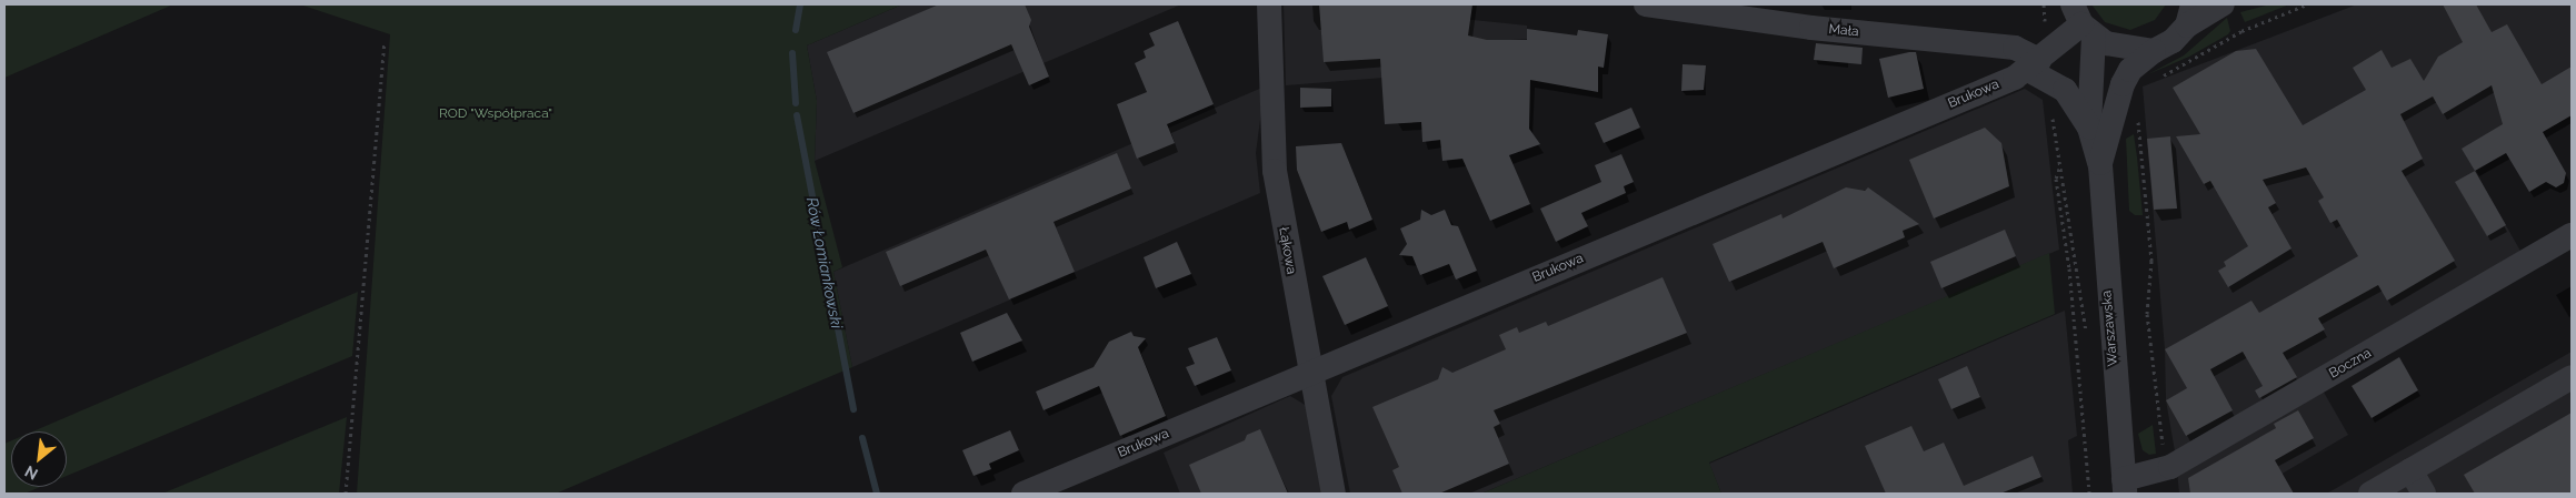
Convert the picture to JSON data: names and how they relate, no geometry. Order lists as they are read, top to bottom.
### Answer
{
  "streets": {
    "street": [
      "Mała",
      "Brukowa",
      "Łąkowa",
      "Warszawska",
      "Boczna"
    ]
  },
  "crossings": [
    ["Mała", "Brukowa"],
    ["Mała", "Warszawska"],
    ["Brukowa", "Łąkowa"],
    ["Brukowa", "Warszawska"],
    ["Warszawska", "Boczna"]
  ],
  "water": ["Rów Łomiankowski"],
  "parks": ["ROD \"Współpraca\""],
  "north": "bottom left"
}
